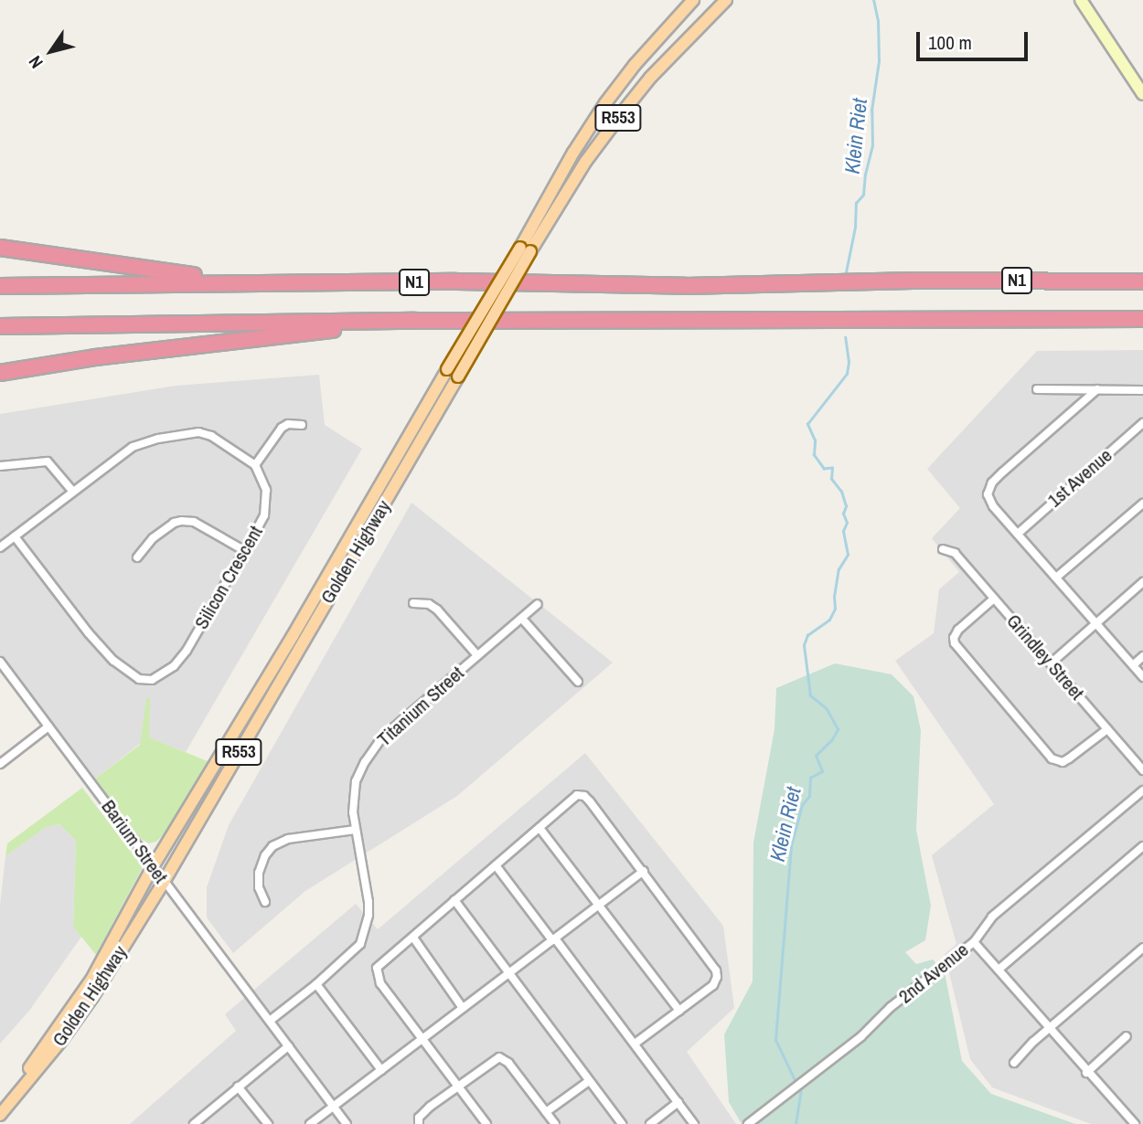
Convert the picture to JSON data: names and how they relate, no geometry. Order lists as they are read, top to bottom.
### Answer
{
  "streets": {
    "highway": ["N1"],
    "main road": ["R553", "Golden Highway"],
    "street": [
      "1st Avenue",
      "Silicon Crescent",
      "Grindley Street",
      "Titanium Street",
      "Barium Street",
      "2nd Avenue"
    ]
  },
  "crossings": [
    ["Golden Highway", "Barium Street"],
    ["Titanium Street", "Barium Street"]
  ],
  "water": ["Klein Riet"],
  "scale_bar": "100 m",
  "north": "bottom left"
}
